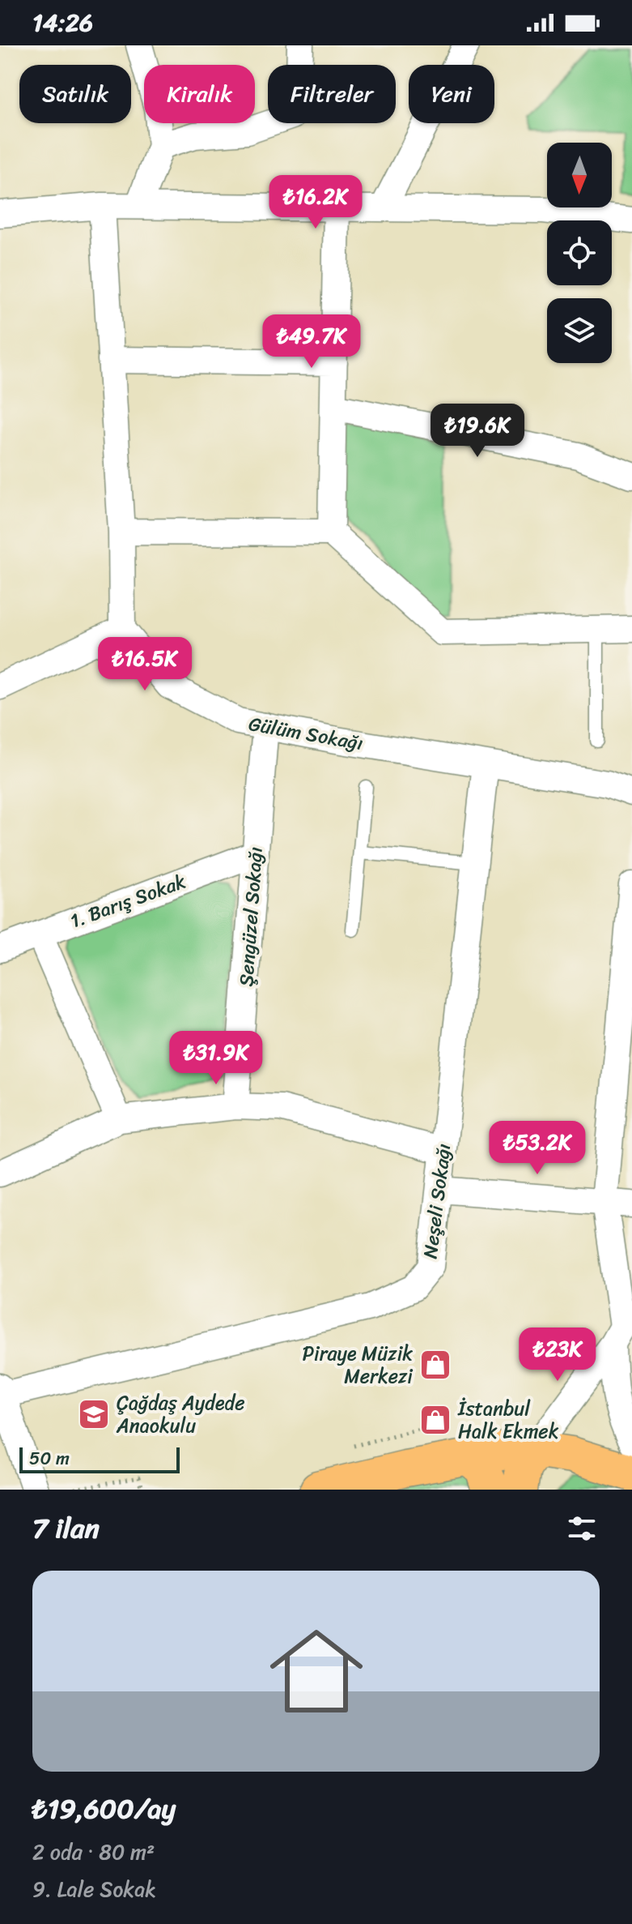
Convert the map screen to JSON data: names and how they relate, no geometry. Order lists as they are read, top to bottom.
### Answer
{
  "streets": {
    "street": [
      "Gülüm Sokağı",
      "1. Barış Sokak",
      "Şengüzel Sokağı",
      "Neşeli Sokağı"
    ]
  },
  "crossings": [
    ["Gülüm Sokağı", "Şengüzel Sokağı"],
    ["Gülüm Sokağı", "Neşeli Sokağı"],
    ["1. Barış Sokak", "Şengüzel Sokağı"]
  ],
  "places": {
    "shop": ["Piraye Müzik Merkezi", "İstanbul Halk Ekmek"],
    "school or university": ["Çağdaş Aydede Anaokulu"]
  },
  "scale_bar": "50 m",
  "north": "bottom",
  "page": {
    "status": "14:26",
    "chip": [
      "Satılık",
      "Kiralık",
      "Filtreler",
      "Yeni"
    ],
    "price": [
      "₺16.2K",
      "₺49.7K",
      "₺19.6K",
      "₺16.5K",
      "₺31.9K",
      "₺53.2K",
      "₺23K"
    ],
    "scale": "50 m",
    "heading": "7 ilan",
    "list": [
      {
        "name": "₺19,600/ay",
        "note": "2 oda · 80 m² · 9. Lale Sokak"
      }
    ]
  }
}
